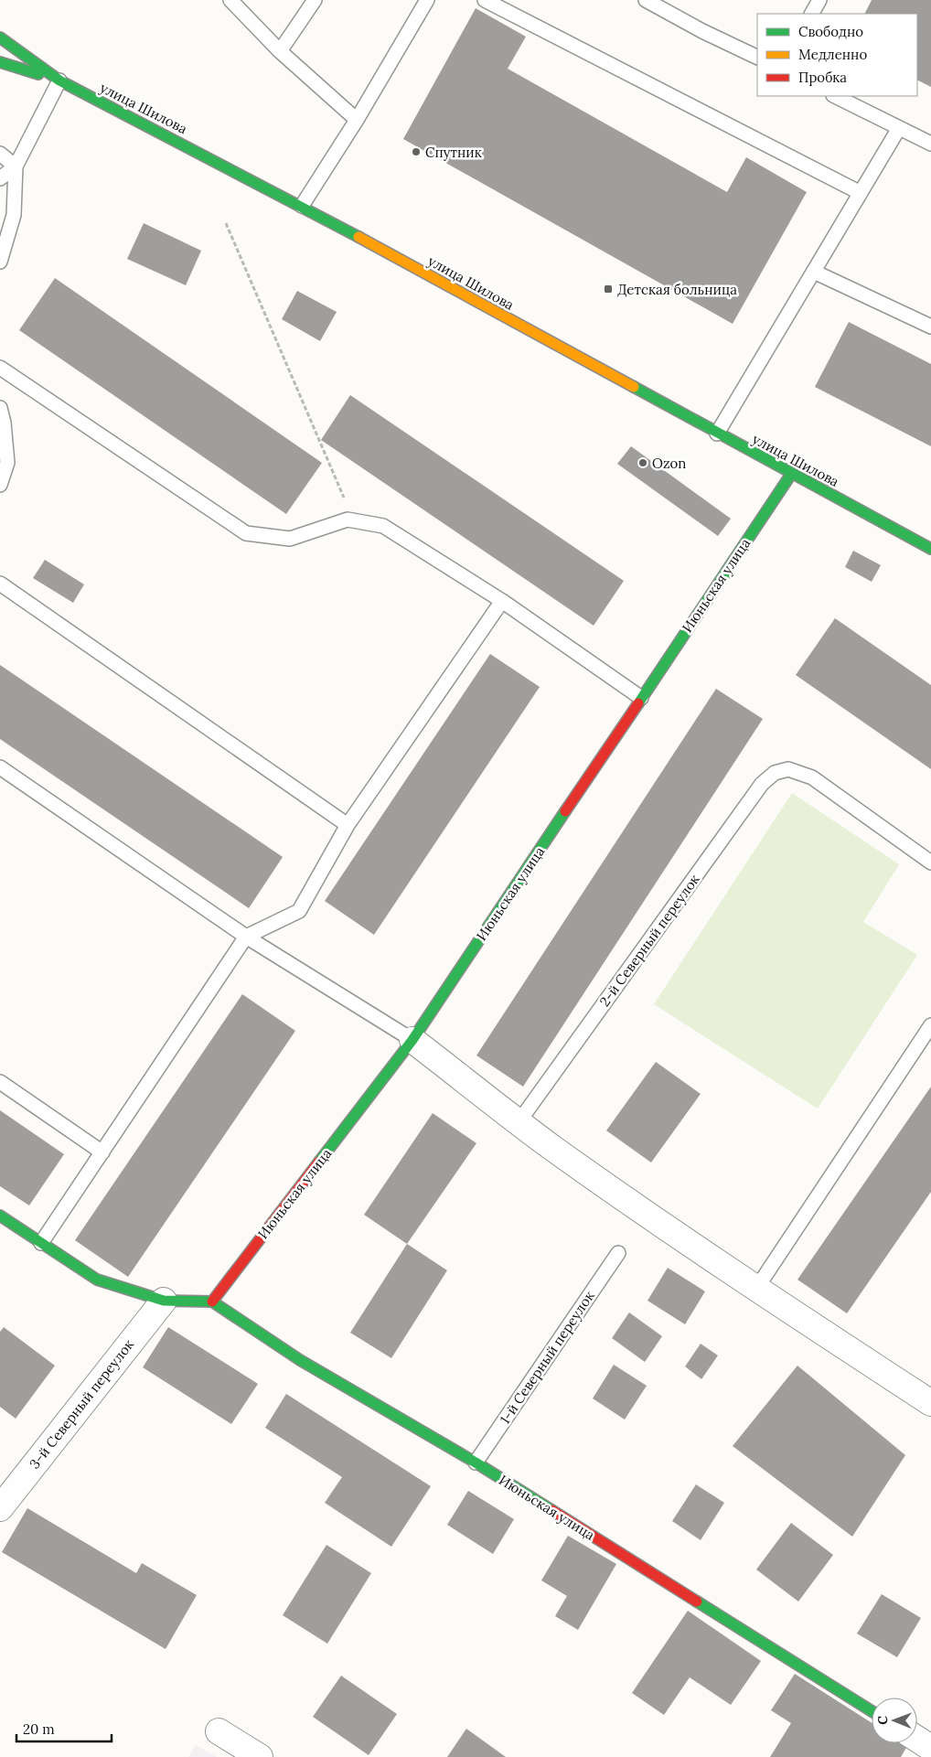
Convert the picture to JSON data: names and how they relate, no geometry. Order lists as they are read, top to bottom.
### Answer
{
  "streets": {
    "street": ["улица Шилова", "Июньская улица", "3-й Северный переулок"],
    "lane": ["2-й Северный переулок", "1-й Северный переулок"]
  },
  "crossings": [
    ["улица Шилова", "Июньская улица"],
    ["Июньская улица", "1-й Северный переулок"]
  ],
  "places": {
    "other": ["Спутник", "Ozon"],
    "transit": ["Детская больница"]
  },
  "legend": ["Свободно", "Медленно", "Пробка"],
  "scale_bar": "20 m",
  "north": "left"
}
